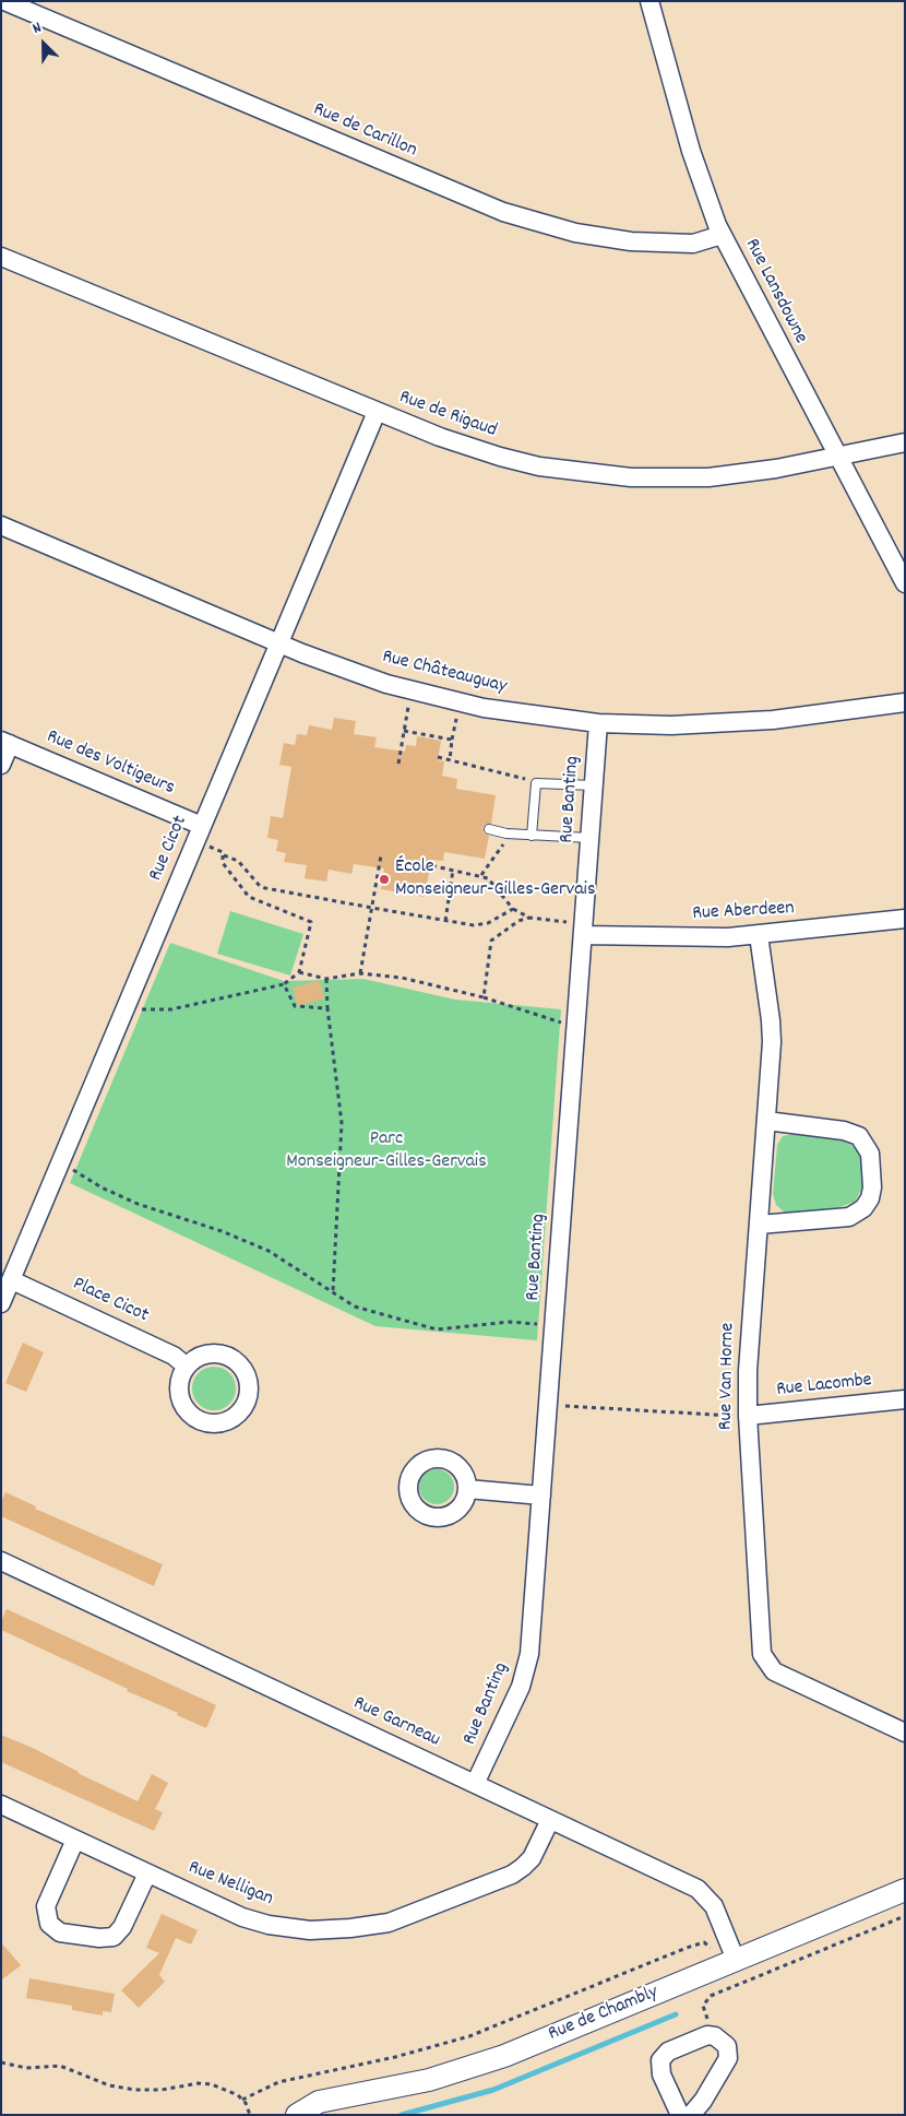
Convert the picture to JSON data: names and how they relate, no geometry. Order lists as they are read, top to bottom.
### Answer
{
  "streets": {
    "street": [
      "Rue de Carillon",
      "Rue Lansdowne",
      "Rue de Rigaud",
      "Rue Châteauguay",
      "Rue des Voltigeurs",
      "Rue Banting",
      "Rue Cicot",
      "Rue Aberdeen",
      "Place Cicot",
      "Rue Van Horne",
      "Rue Lacombe",
      "Rue Garneau",
      "Rue Nelligan",
      "Rue de Chambly"
    ]
  },
  "crossings": [
    ["Rue de Carillon", "Rue Lansdowne"],
    ["Rue Lansdowne", "Rue de Rigaud"],
    ["Rue de Rigaud", "Rue Cicot"],
    ["Rue Châteauguay", "Rue Banting"],
    ["Rue Châteauguay", "Rue Cicot"],
    ["Rue des Voltigeurs", "Rue Cicot"],
    ["Rue Banting", "Rue Aberdeen"],
    ["Rue Banting", "Rue Garneau"],
    ["Rue Cicot", "Place Cicot"],
    ["Rue Aberdeen", "Rue Van Horne"],
    ["Rue Van Horne", "Rue Lacombe"],
    ["Rue Garneau", "Rue Nelligan"],
    ["Rue Garneau", "Rue de Chambly"]
  ],
  "parks": ["Parc Monseigneur-Gilles-Gervais"],
  "places": ["École Monseigneur-Gilles-Gervais"],
  "north": "top left"
}
